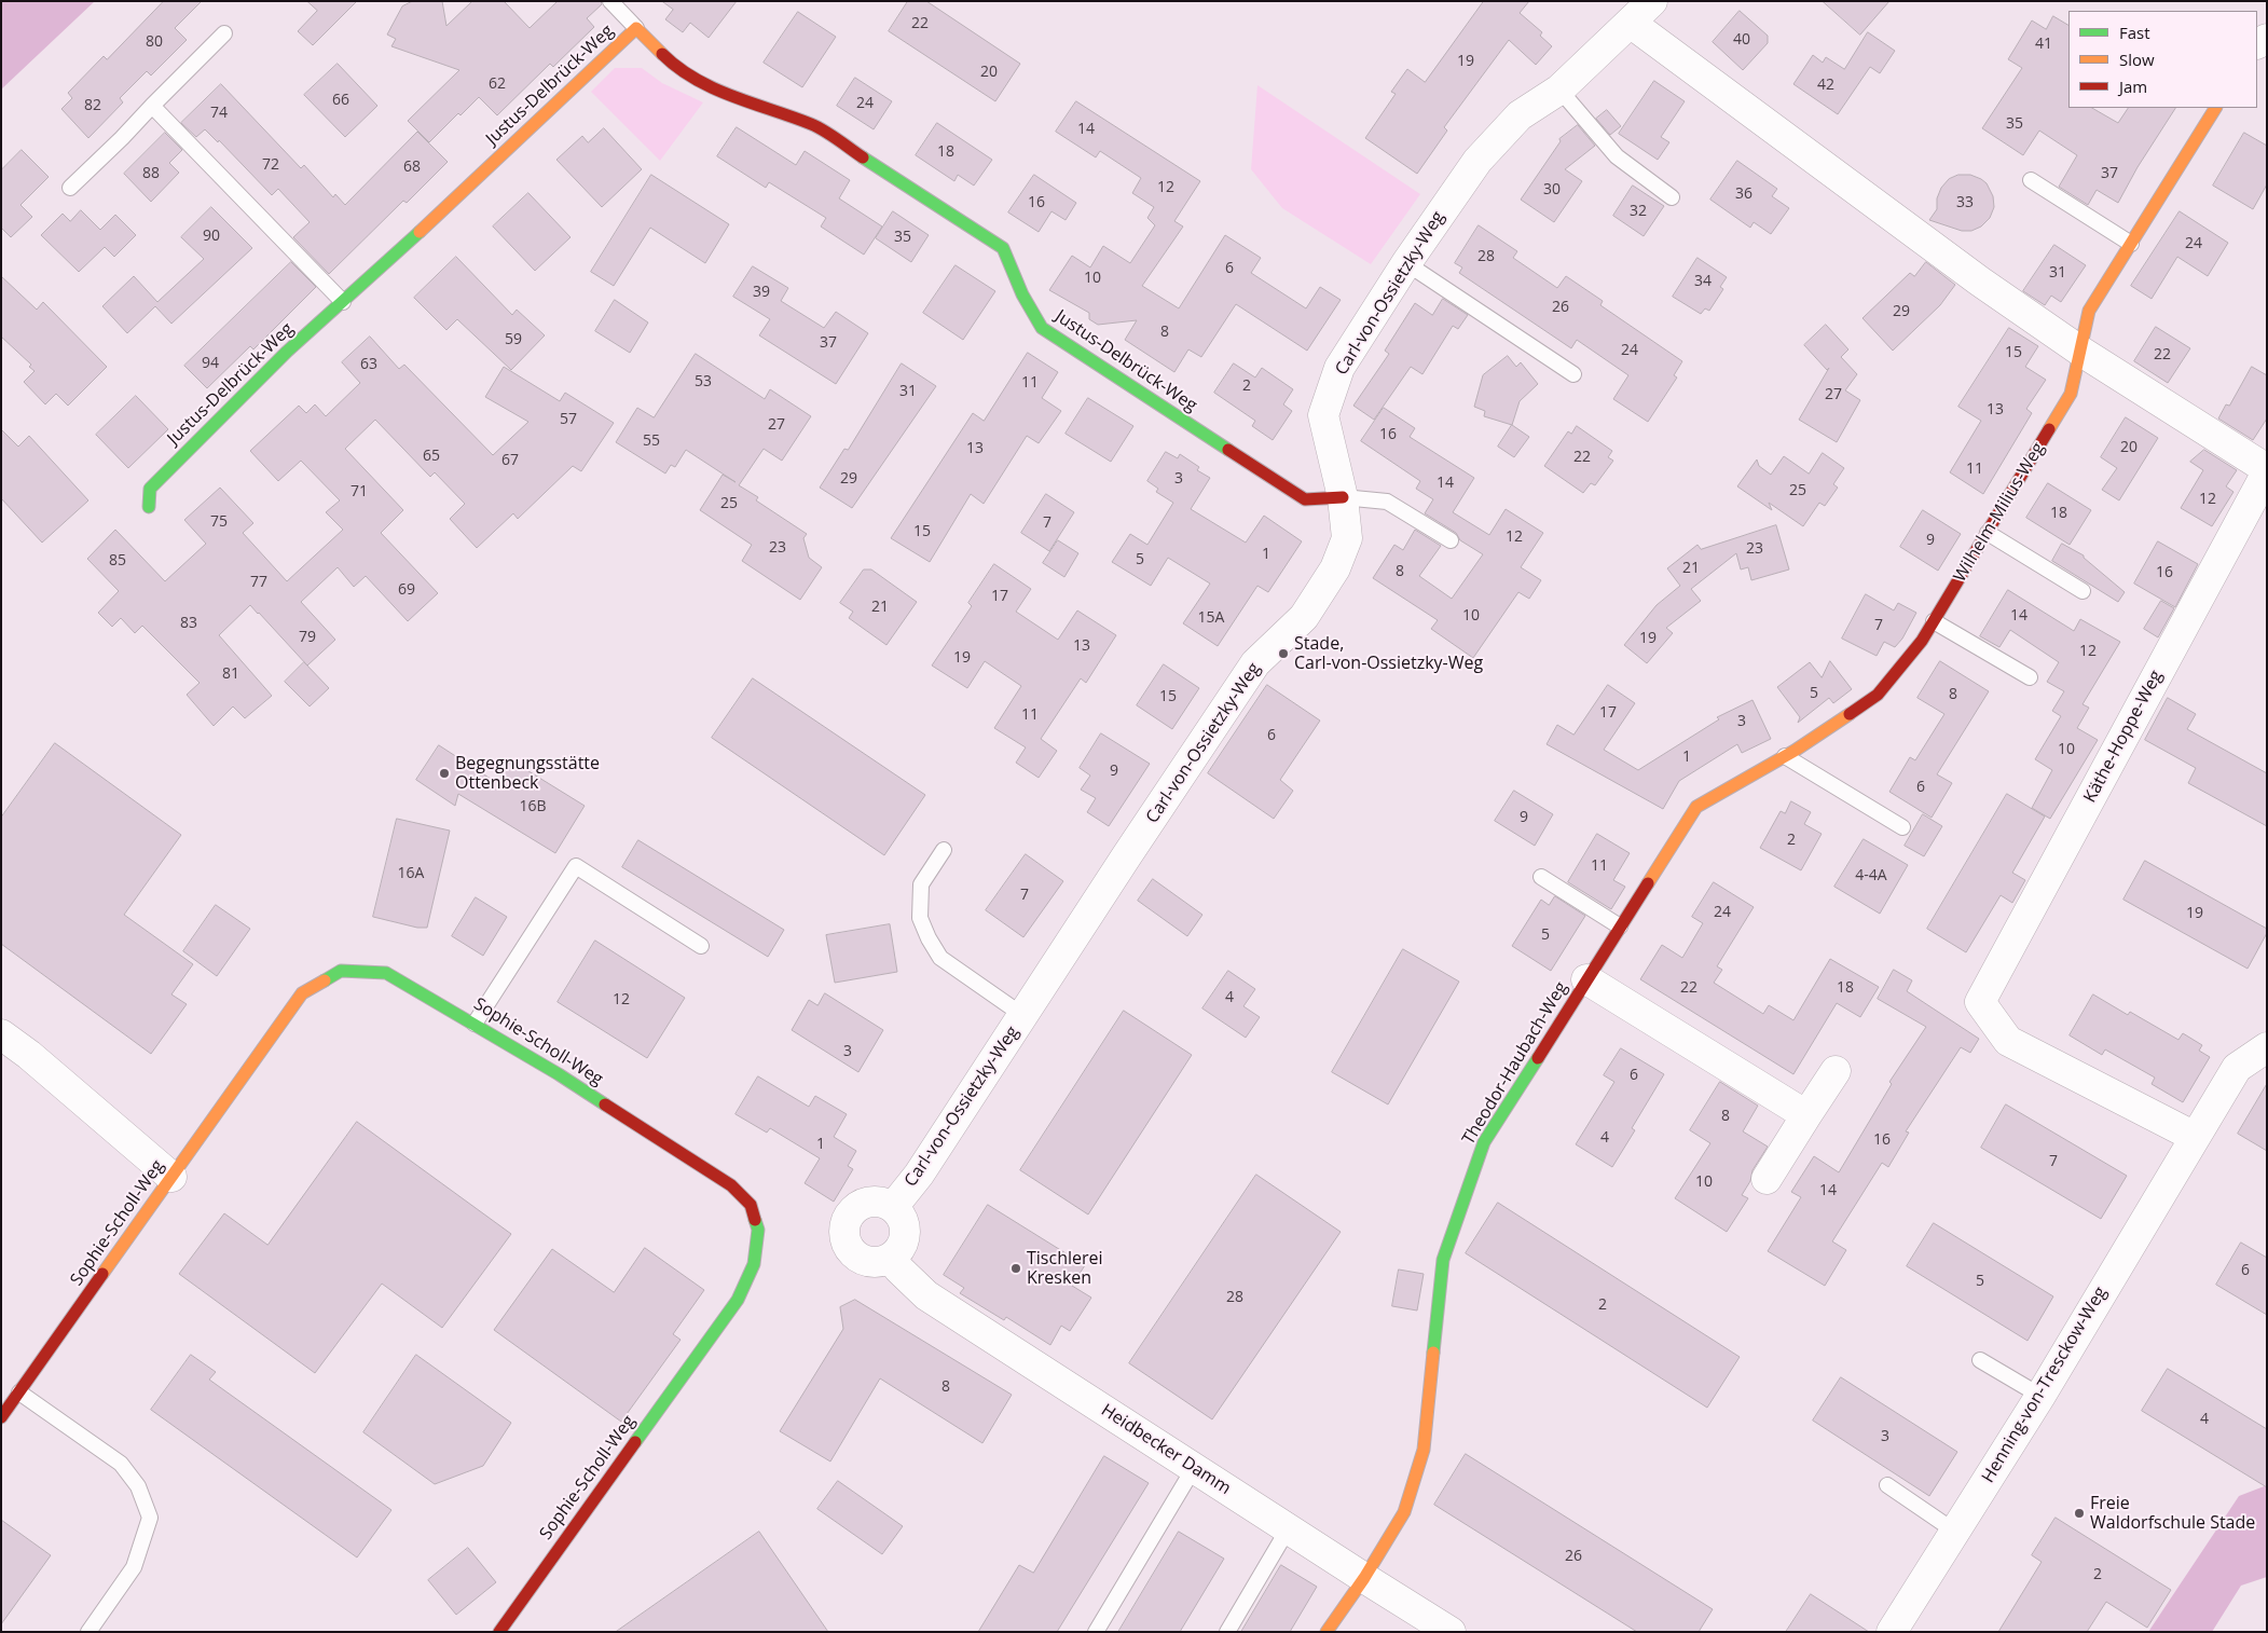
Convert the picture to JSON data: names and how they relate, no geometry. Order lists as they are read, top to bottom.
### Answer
{
  "streets": {
    "street": [
      "Justus-Delbrück-Weg",
      "Carl-von-Ossietzky-Weg",
      "Wilhelm-Milius-Weg",
      "Käthe-Hoppe-Weg",
      "Sophie-Scholl-Weg",
      "Theodor-Haubach-Weg",
      "Henning-von-Tresckow-Weg",
      "Heidbecker Damm"
    ]
  },
  "crossings": [
    ["Justus-Delbrück-Weg", "Carl-von-Ossietzky-Weg"],
    ["Carl-von-Ossietzky-Weg", "Heidbecker Damm"],
    ["Wilhelm-Milius-Weg", "Theodor-Haubach-Weg"],
    ["Käthe-Hoppe-Weg", "Henning-von-Tresckow-Weg"],
    ["Theodor-Haubach-Weg", "Heidbecker Damm"]
  ],
  "places": [
    "Stade, Carl-von-Ossietzky-Weg",
    "Begegnungsstätte Ottenbeck",
    "Tischlerei Kresken",
    "Freie Waldorfschule Stade"
  ],
  "house_numbers": [
    "22",
    "40",
    "80",
    "41",
    "19",
    "20",
    "62",
    "42",
    "66",
    "24",
    "82",
    "74",
    "35",
    "14",
    "18",
    "72",
    "68",
    "88",
    "37",
    "12",
    "30",
    "36",
    "16",
    "33",
    "32",
    "90",
    "35",
    "24",
    "28",
    "6",
    "31",
    "10",
    "34",
    "39",
    "26",
    "29",
    "8",
    "59",
    "37",
    "24",
    "15",
    "22",
    "94",
    "63",
    "53",
    "11",
    "2",
    "31",
    "27",
    "13",
    "57",
    "27",
    "16",
    "55",
    "20",
    "13",
    "65",
    "22",
    "67",
    "11",
    "29",
    "3",
    "14",
    "25",
    "71",
    "12",
    "25",
    "18",
    "75",
    "7",
    "15",
    "12",
    "9",
    "23",
    "23",
    "1",
    "5",
    "85",
    "21",
    "8",
    "16",
    "77",
    "69",
    "17",
    "21",
    "10",
    "14",
    "15A",
    "83",
    "7",
    "79",
    "19",
    "13",
    "12",
    "19",
    "81",
    "5",
    "8",
    "15",
    "17",
    "11",
    "3",
    "6",
    "10",
    "1",
    "9",
    "6",
    "16B",
    "9",
    "2",
    "11",
    "16A",
    "4-4A",
    "7",
    "24",
    "19",
    "5",
    "22",
    "18",
    "4",
    "12",
    "3",
    "6",
    "8",
    "4",
    "16",
    "1",
    "7",
    "10",
    "14",
    "6",
    "5",
    "28",
    "2",
    "8",
    "4",
    "3",
    "26",
    "2"
  ],
  "legend": ["Fast", "Slow", "Jam"]
}
